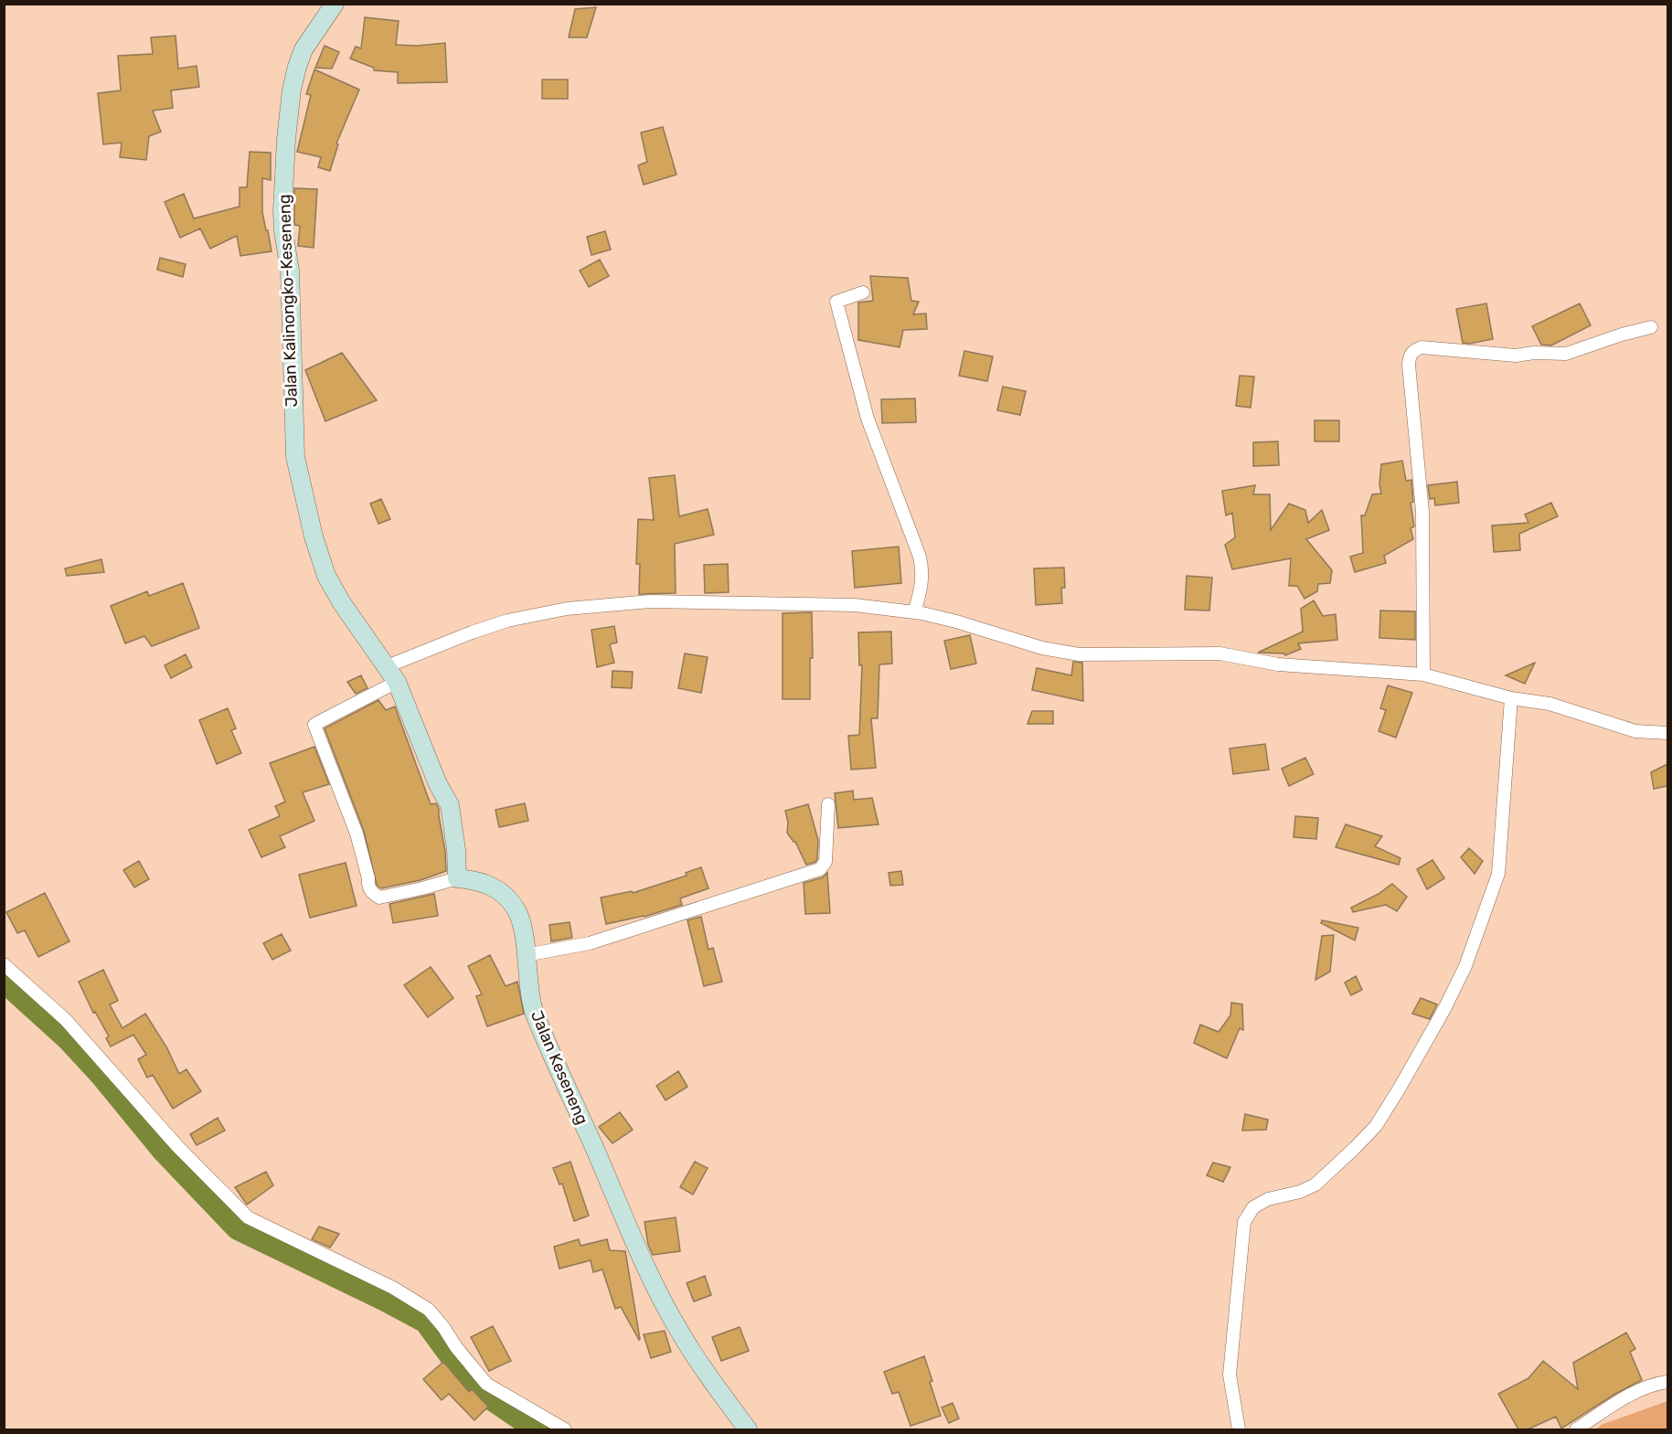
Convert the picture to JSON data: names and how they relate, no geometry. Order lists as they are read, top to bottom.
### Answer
{
  "streets": {
    "street": ["Jalan Kalinongko-Keseneng", "Jalan Keseneng"]
  }
}
